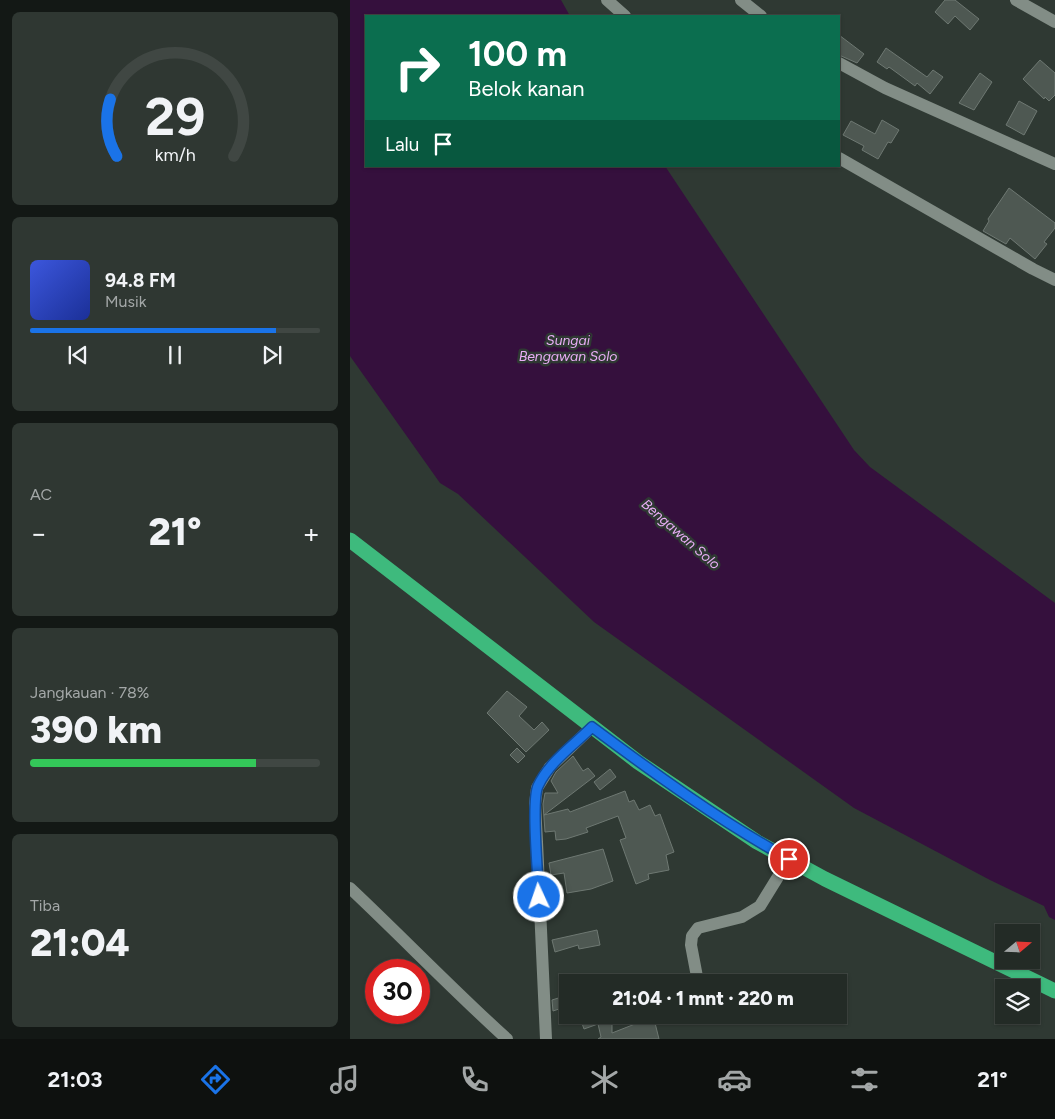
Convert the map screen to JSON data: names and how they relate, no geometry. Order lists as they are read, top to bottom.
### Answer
{
  "water": ["Sungai Bengawan Solo", "Bengawan Solo"],
  "north": "right",
  "page": {
    "turn": ["100 m", "Belok kanan"],
    "then": "Lalu",
    "song": ["94.8 FM", "Musik"],
    "tile": [
      "AC",
      ["Jangkauan · 78%", "390 km"],
      ["Tiba", "21:04"]
    ],
    "heat": ["−", "21°", "+"],
    "limit": "30",
    "trip": "21:04 · 1 mnt · 220 m",
    "tabs": ["21:03", "21°"],
    "gauge": ["29", "km/h"]
  }
}
